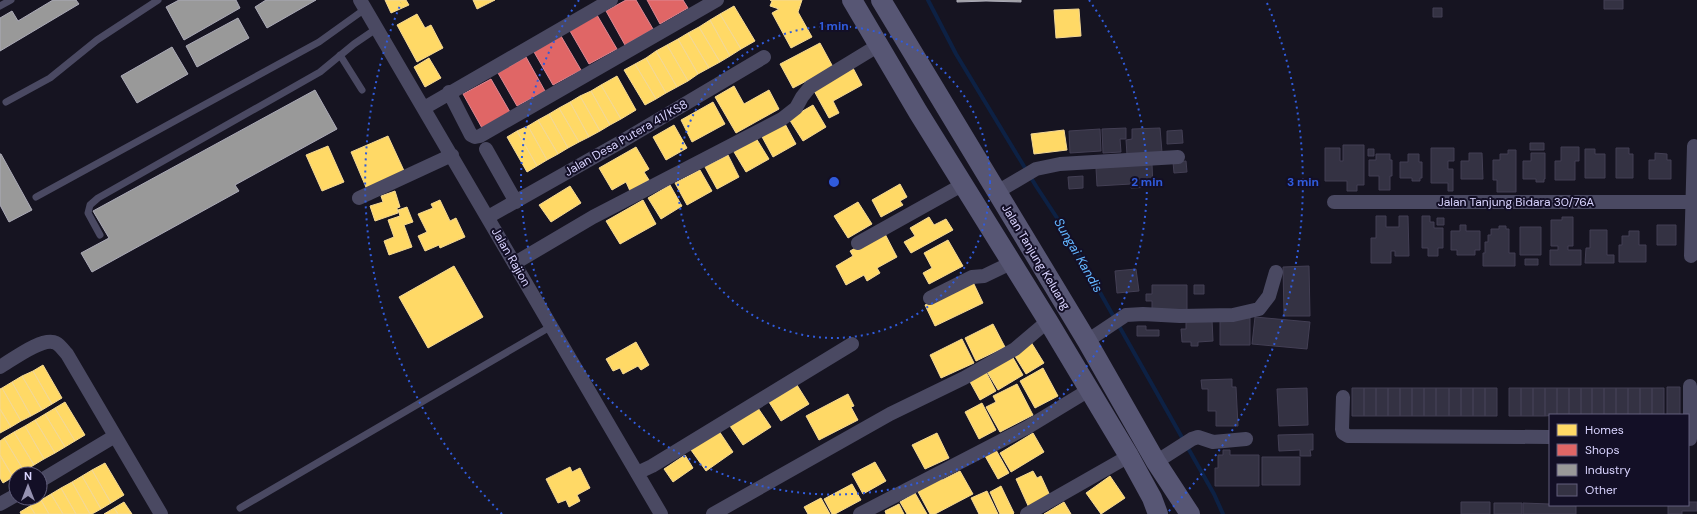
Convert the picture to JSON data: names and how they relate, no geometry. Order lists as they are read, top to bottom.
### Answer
{
  "streets": {
    "main road": ["Jalan Tanjung Keluang"],
    "street": ["Jalan Desa Putera 41/KS8", "Jalan Tanjung Bidara 30/76A", "Jalan Rajion"]
  },
  "crossings": [
    ["Jalan Desa Putera 41/KS8", "Jalan Rajion"]
  ],
  "water": ["Sungai Kandis"],
  "legend": [
    "Homes",
    "Shops",
    "Industry",
    "Other"
  ],
  "north": "top",
  "rings": ["1 min", "2 min", "3 min"]
}
